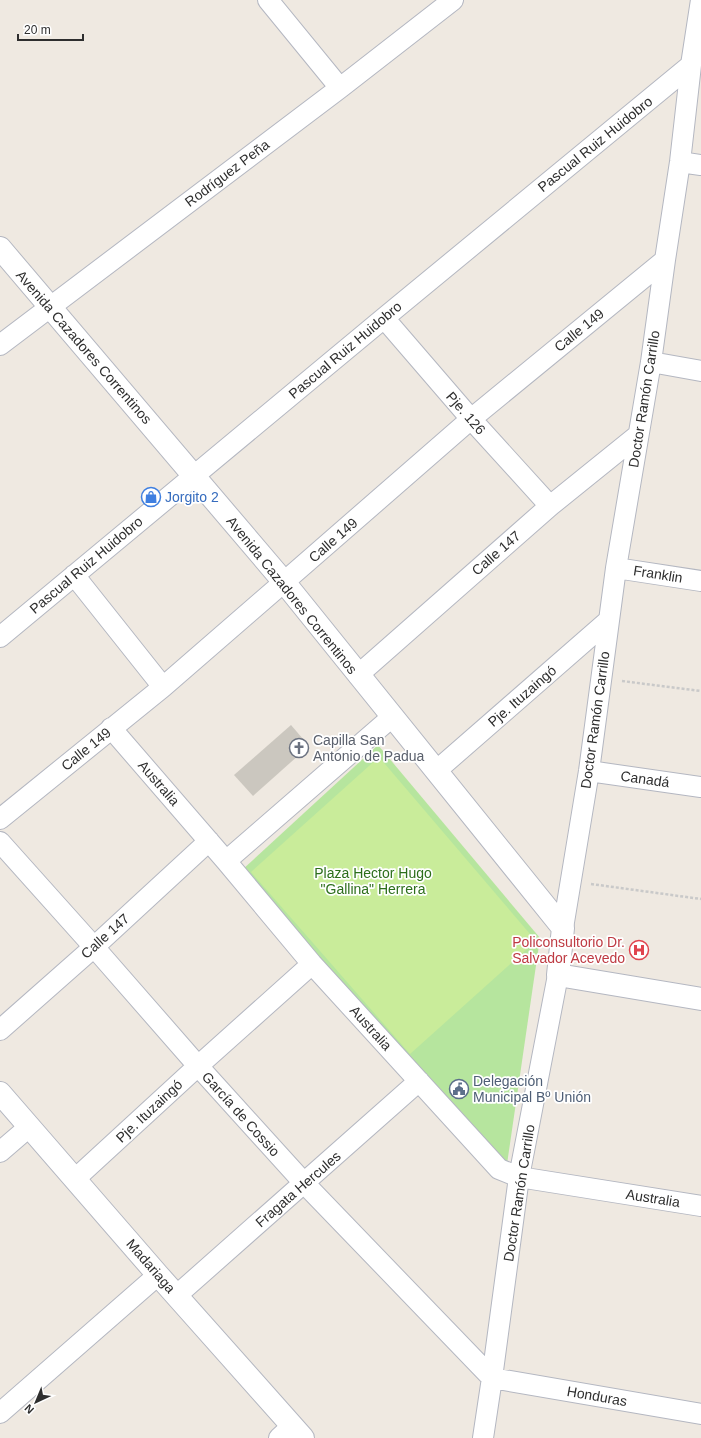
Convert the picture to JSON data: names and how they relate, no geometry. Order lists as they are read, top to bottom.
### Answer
{
  "streets": {
    "street": [
      "Pascual Ruiz Huidobro",
      "Rodríguez Peña",
      "Calle 149",
      "Avenida Cazadores Correntinos",
      "Doctor Ramón Carrillo",
      "Pje. 126",
      "Calle 147",
      "Franklin",
      "Pje. Ituzaingó",
      "Canadá",
      "Australia",
      "García de Cossio",
      "Fragata Hercules",
      "Madariaga",
      "Honduras"
    ]
  },
  "crossings": [
    ["Pascual Ruiz Huidobro", "Avenida Cazadores Correntinos"],
    ["Pascual Ruiz Huidobro", "Doctor Ramón Carrillo"],
    ["Pascual Ruiz Huidobro", "Pje. 126"],
    ["Rodríguez Peña", "Avenida Cazadores Correntinos"],
    ["Calle 149", "Avenida Cazadores Correntinos"],
    ["Calle 149", "Doctor Ramón Carrillo"],
    ["Calle 149", "Pje. 126"],
    ["Calle 149", "Australia"],
    ["Avenida Cazadores Correntinos", "Doctor Ramón Carrillo"],
    ["Avenida Cazadores Correntinos", "Calle 147"],
    ["Avenida Cazadores Correntinos", "Pje. Ituzaingó"],
    ["Doctor Ramón Carrillo", "Calle 147"],
    ["Doctor Ramón Carrillo", "Franklin"],
    ["Doctor Ramón Carrillo", "Pje. Ituzaingó"],
    ["Doctor Ramón Carrillo", "Canadá"],
    ["Doctor Ramón Carrillo", "Australia"],
    ["Doctor Ramón Carrillo", "García de Cossio"],
    ["Doctor Ramón Carrillo", "Honduras"],
    ["Pje. 126", "Calle 147"],
    ["Calle 147", "Australia"],
    ["Calle 147", "García de Cossio"],
    ["Pje. Ituzaingó", "Australia"],
    ["Pje. Ituzaingó", "García de Cossio"],
    ["Pje. Ituzaingó", "Madariaga"],
    ["Australia", "Fragata Hercules"],
    ["García de Cossio", "Fragata Hercules"],
    ["García de Cossio", "Honduras"],
    ["Fragata Hercules", "Madariaga"]
  ],
  "parks": ["Plaza Hector Hugo \"Gallina\" Herrera"],
  "places": {
    "shop": ["Jorgito 2"],
    "church": ["Capilla San Antonio de Padua"],
    "hospital": ["Policonsultorio Dr. Salvador Acevedo"],
    "public building": ["Delegación Municipal Bº Unión"]
  },
  "scale_bar": "20 m",
  "north": "bottom left"
}
